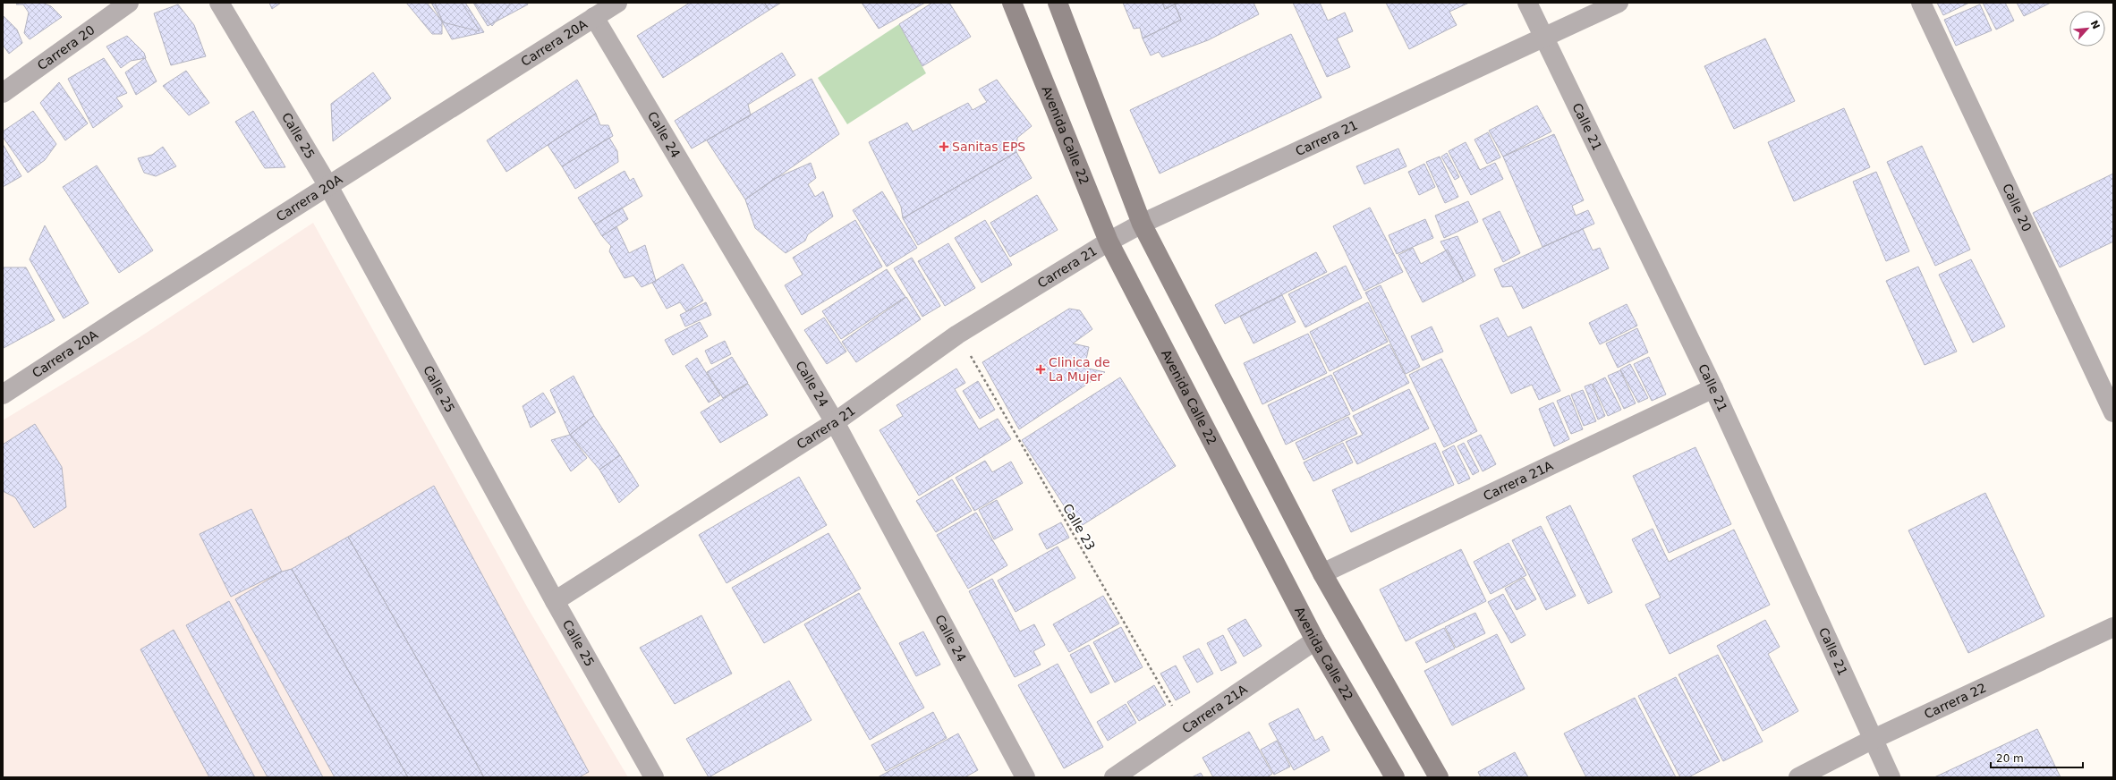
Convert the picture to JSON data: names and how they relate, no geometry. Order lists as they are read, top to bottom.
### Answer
{
  "streets": {
    "street": [
      "Carrera 20A",
      "Carrera 20",
      "Calle 21",
      "Calle 24",
      "Calle 25",
      "Avenida Calle 22",
      "Carrera 21",
      "Calle 20",
      "Carrera 21A",
      "Carrera 22"
    ],
    "path": ["Calle 23"]
  },
  "crossings": [
    ["Carrera 20A", "Calle 24"],
    ["Carrera 20A", "Calle 25"],
    ["Calle 21", "Carrera 21"],
    ["Calle 21", "Carrera 21A"],
    ["Calle 21", "Carrera 22"],
    ["Calle 24", "Carrera 21"],
    ["Calle 25", "Carrera 21"],
    ["Avenida Calle 22", "Carrera 21"],
    ["Avenida Calle 22", "Carrera 21A"],
    ["Carrera 21", "Calle 23"],
    ["Carrera 21A", "Calle 23"]
  ],
  "places": {
    "health": ["Sanitas EPS", "Clinica de La Mujer"]
  },
  "scale_bar": "20 m",
  "north": "top right"
}
